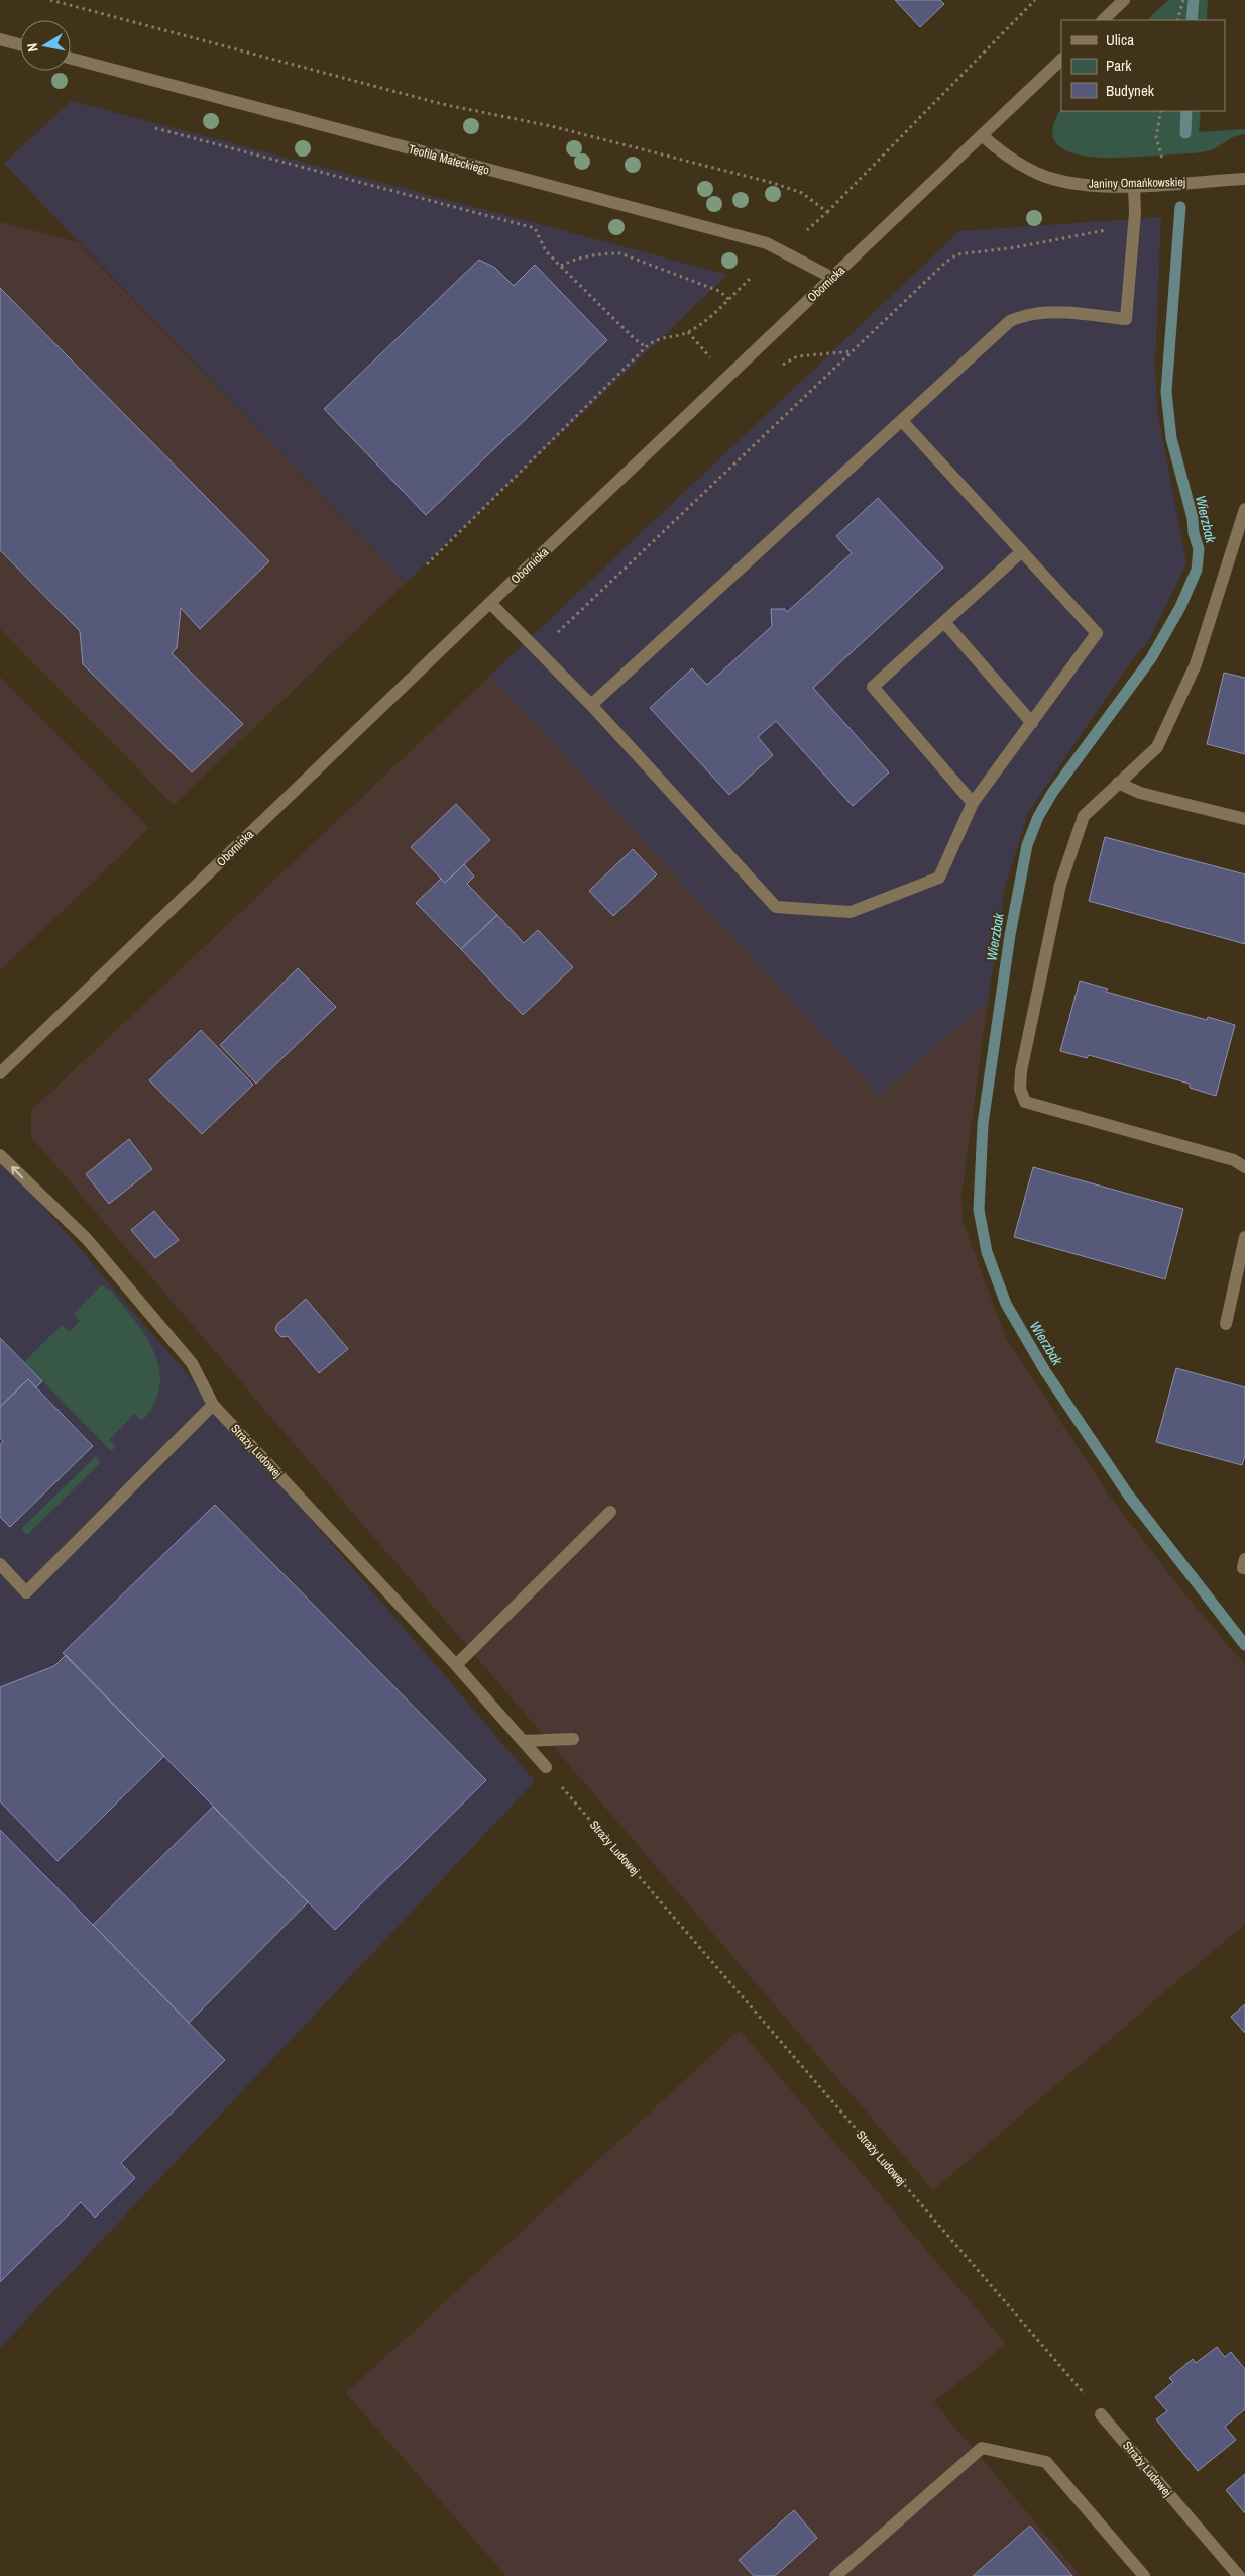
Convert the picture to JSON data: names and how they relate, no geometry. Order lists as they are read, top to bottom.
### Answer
{
  "streets": {
    "main road": [
      "Teofila Mateckiego",
      "Janiny Omańkowskiej",
      "Obornicka",
      "Straży Ludowej"
    ]
  },
  "crossings": [
    ["Teofila Mateckiego", "Obornicka"],
    ["Janiny Omańkowskiej", "Obornicka"]
  ],
  "water": ["Wierzbak"],
  "legend": ["Ulica", "Park", "Budynek"],
  "north": "left"
}
